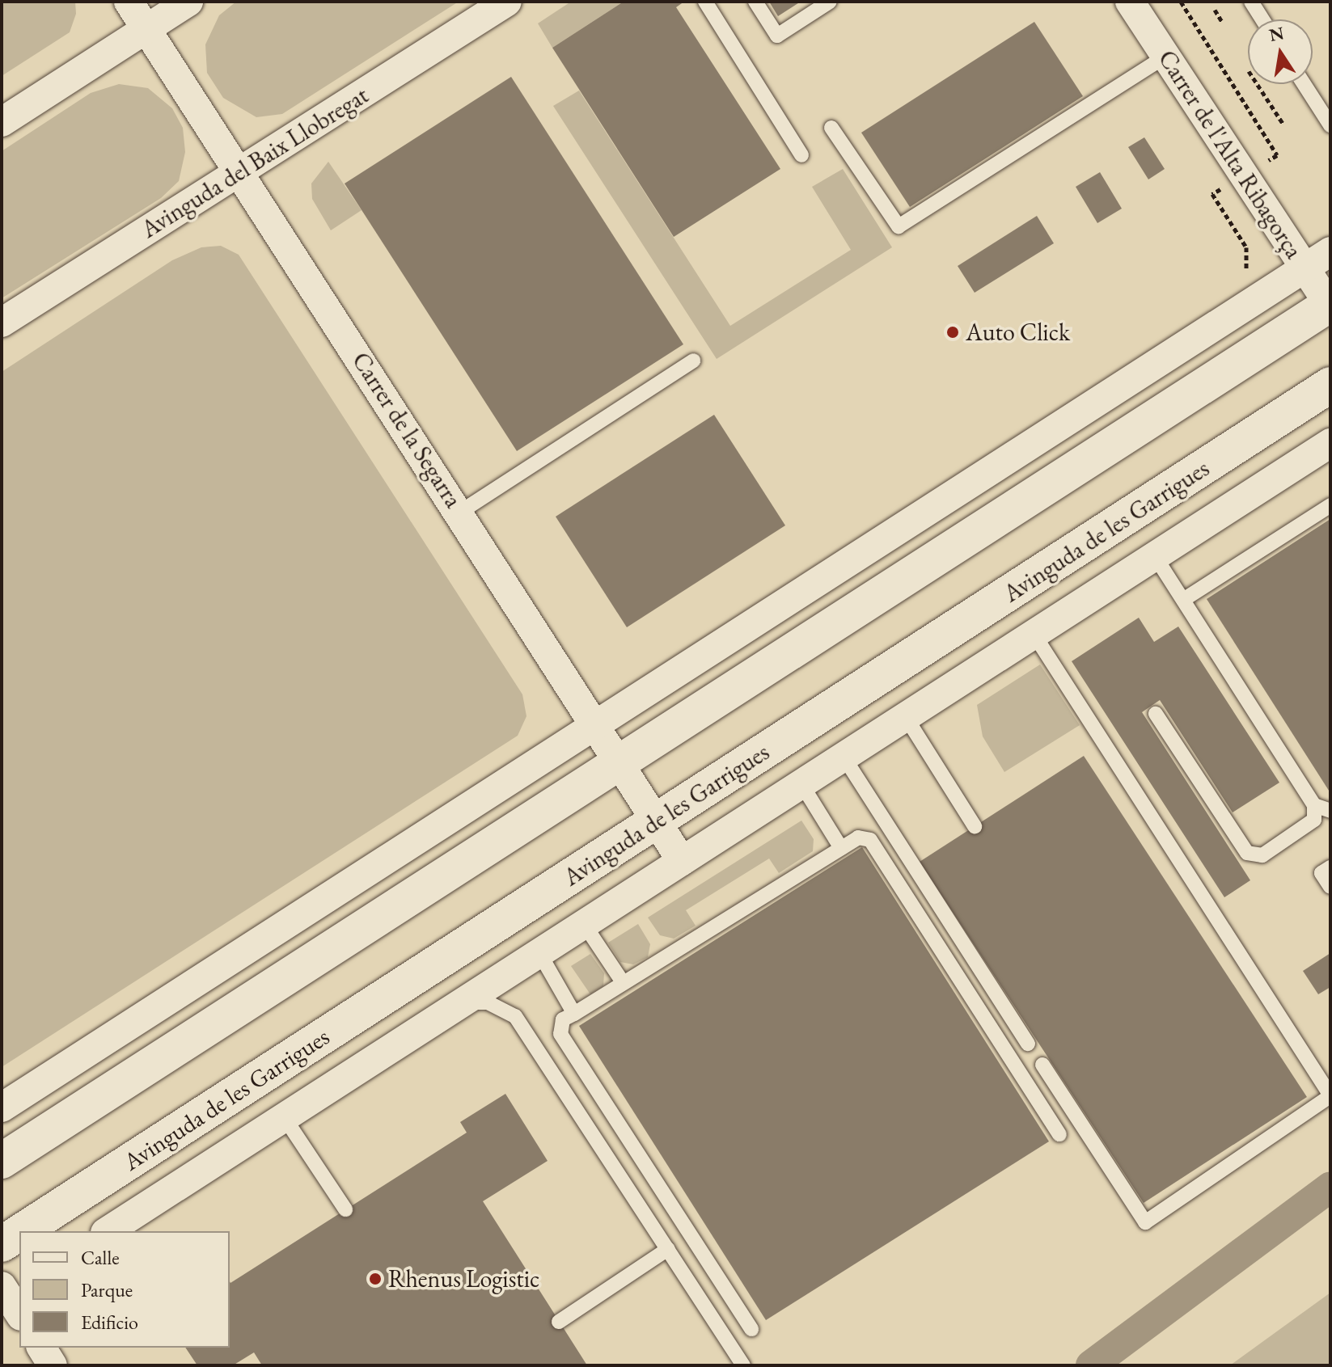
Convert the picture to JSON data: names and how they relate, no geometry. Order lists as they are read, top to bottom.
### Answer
{
  "streets": {
    "street": [
      "Carrer de l'Alta Ribagorça",
      "Avinguda del Baix Llobregat",
      "Carrer de la Segarra",
      "Avinguda de les Garrigues"
    ]
  },
  "crossings": [
    ["Avinguda del Baix Llobregat", "Carrer de la Segarra"],
    ["Carrer de la Segarra", "Avinguda de les Garrigues"]
  ],
  "places": ["Auto Click", "Rhenus Logistic"],
  "legend": ["Calle", "Parque", "Edificio"],
  "north": "top"
}
